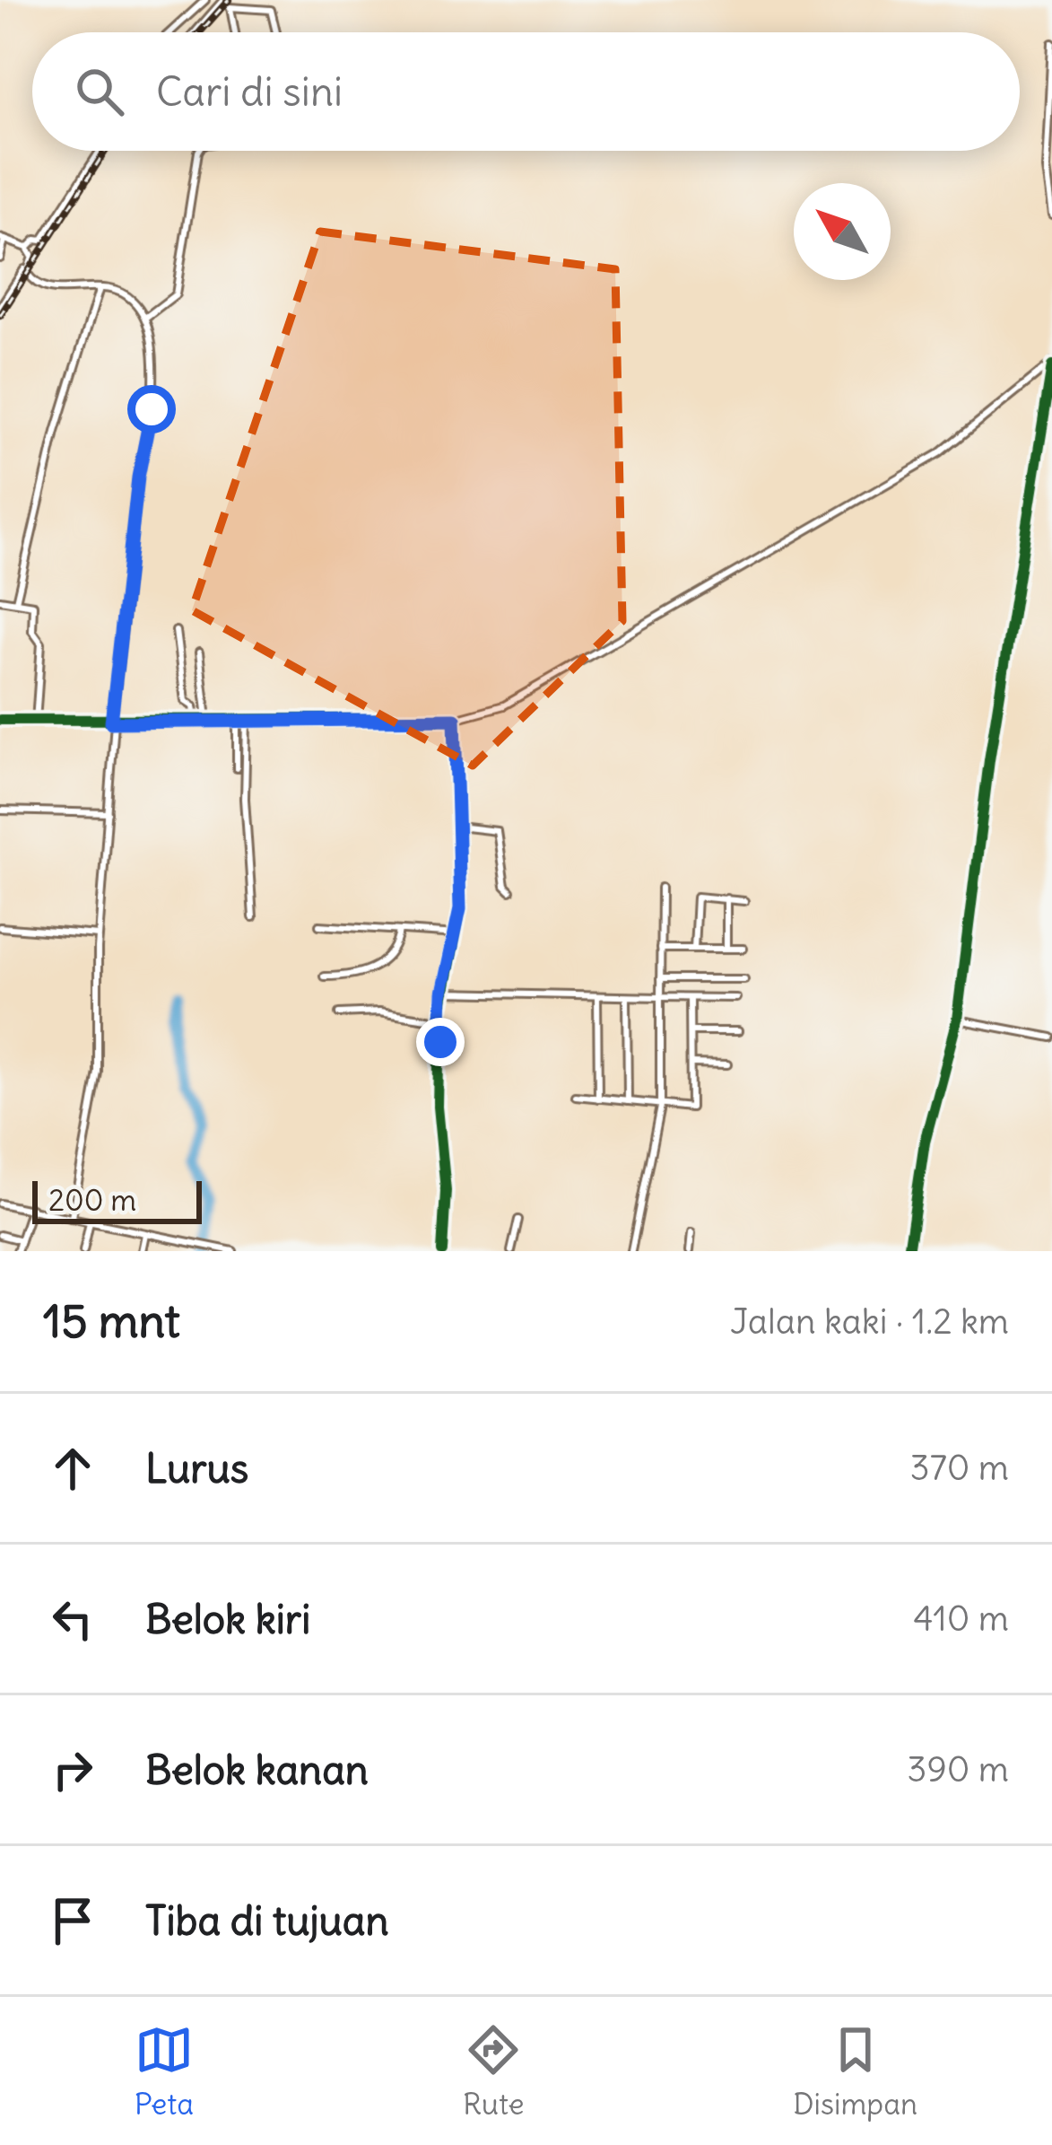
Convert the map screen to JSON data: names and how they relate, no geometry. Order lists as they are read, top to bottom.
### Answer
{
  "scale_bar": "200 m",
  "north": "top left",
  "page": {
    "search": "Cari di sini",
    "scale": "200 m",
    "heading": ["15 mnt", "Jalan kaki · 1.2 km"],
    "list": [
      ["Lurus", "370 m"],
      ["Belok kiri", "410 m"],
      ["Belok kanan", "390 m"],
      "Tiba di tujuan"
    ],
    "nav": ["Peta", "Rute", "Disimpan"]
  }
}
